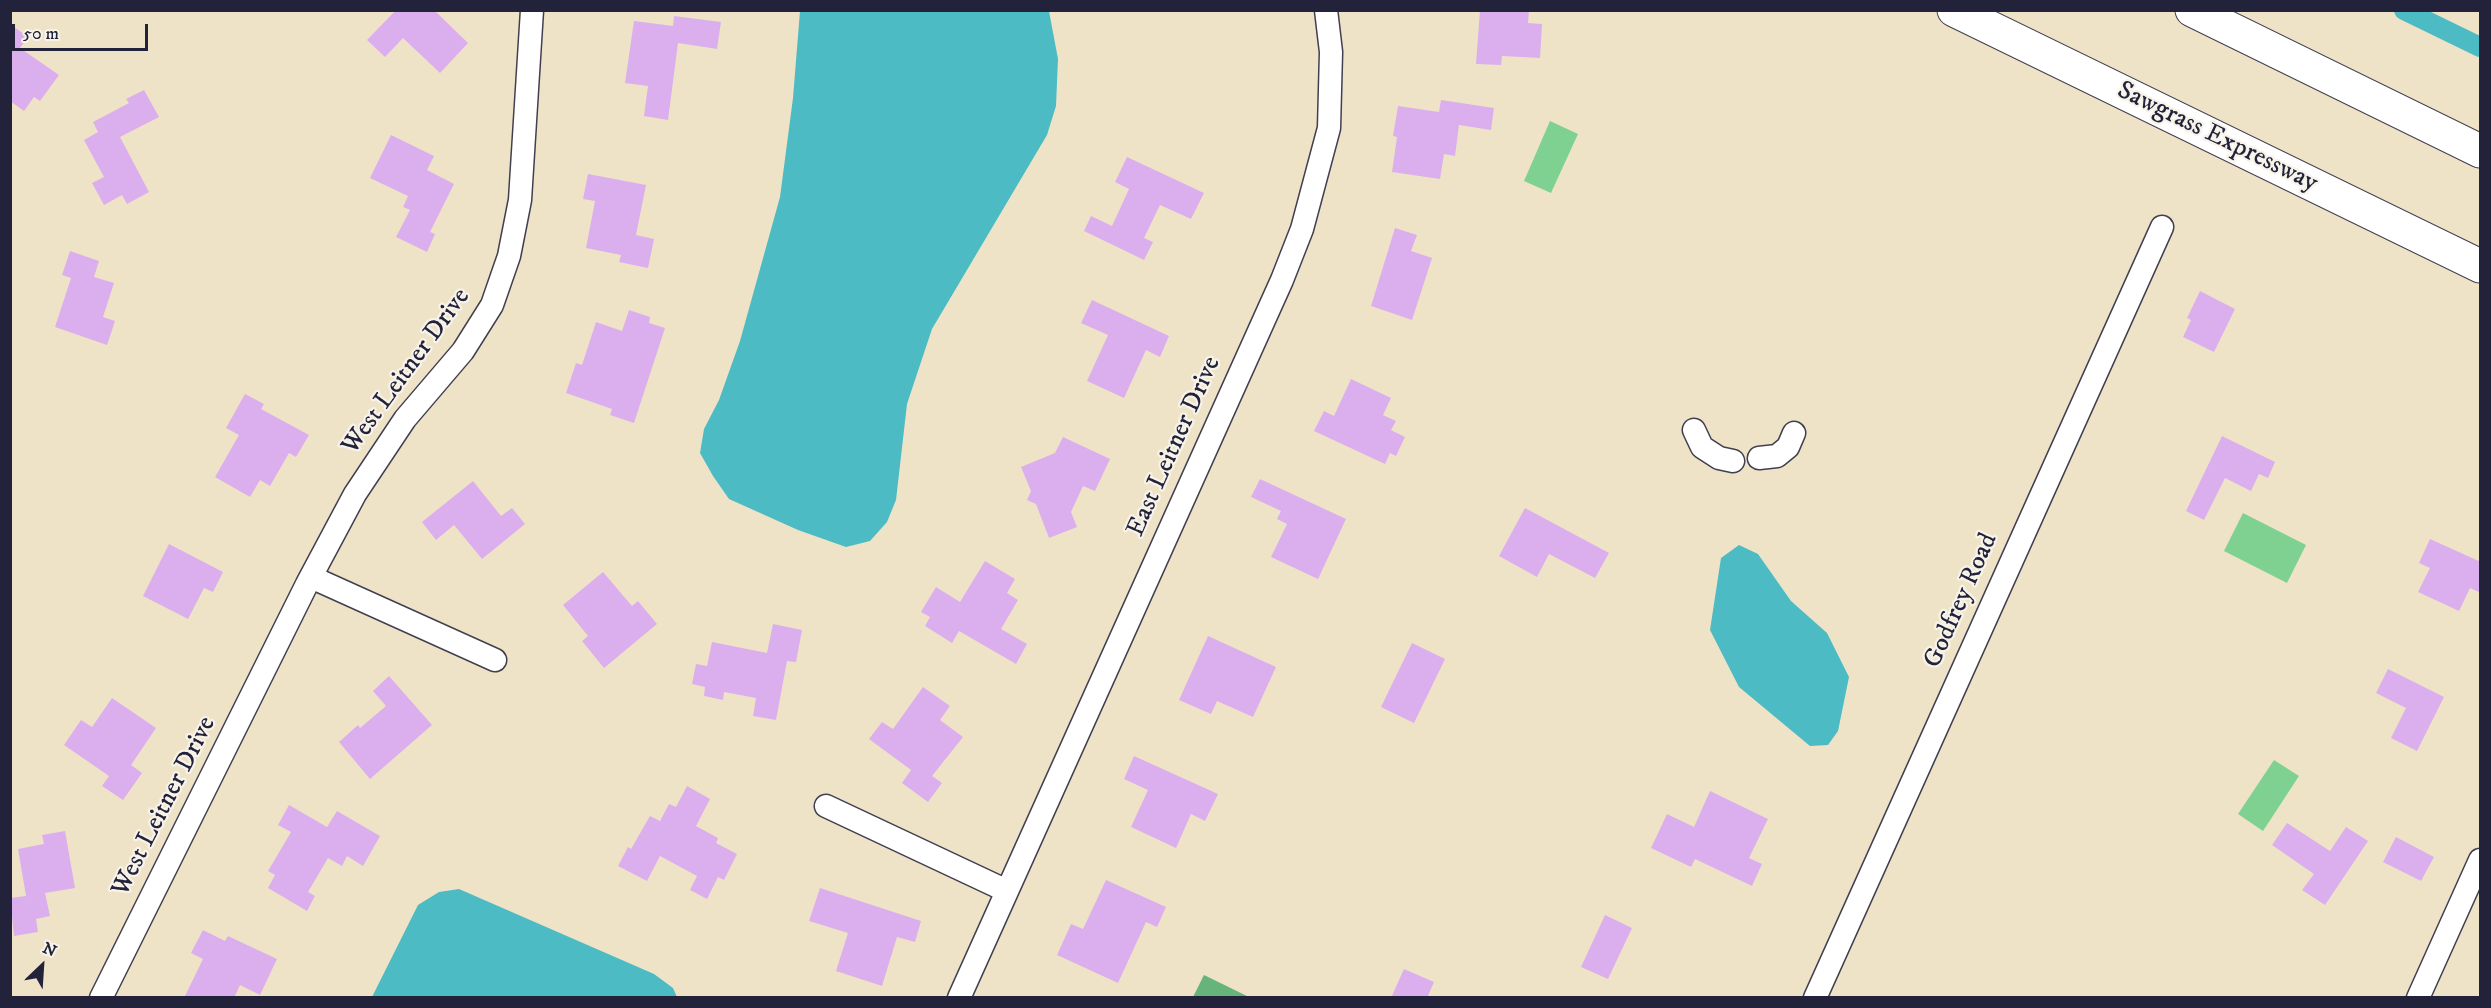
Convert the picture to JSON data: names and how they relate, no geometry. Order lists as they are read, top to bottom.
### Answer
{
  "streets": {
    "highway": ["Sawgrass Expressway"],
    "street": ["West Leitner Drive", "East Leitner Drive", "Godfrey Road"]
  },
  "scale_bar": "50 m",
  "north": "top right"
}
